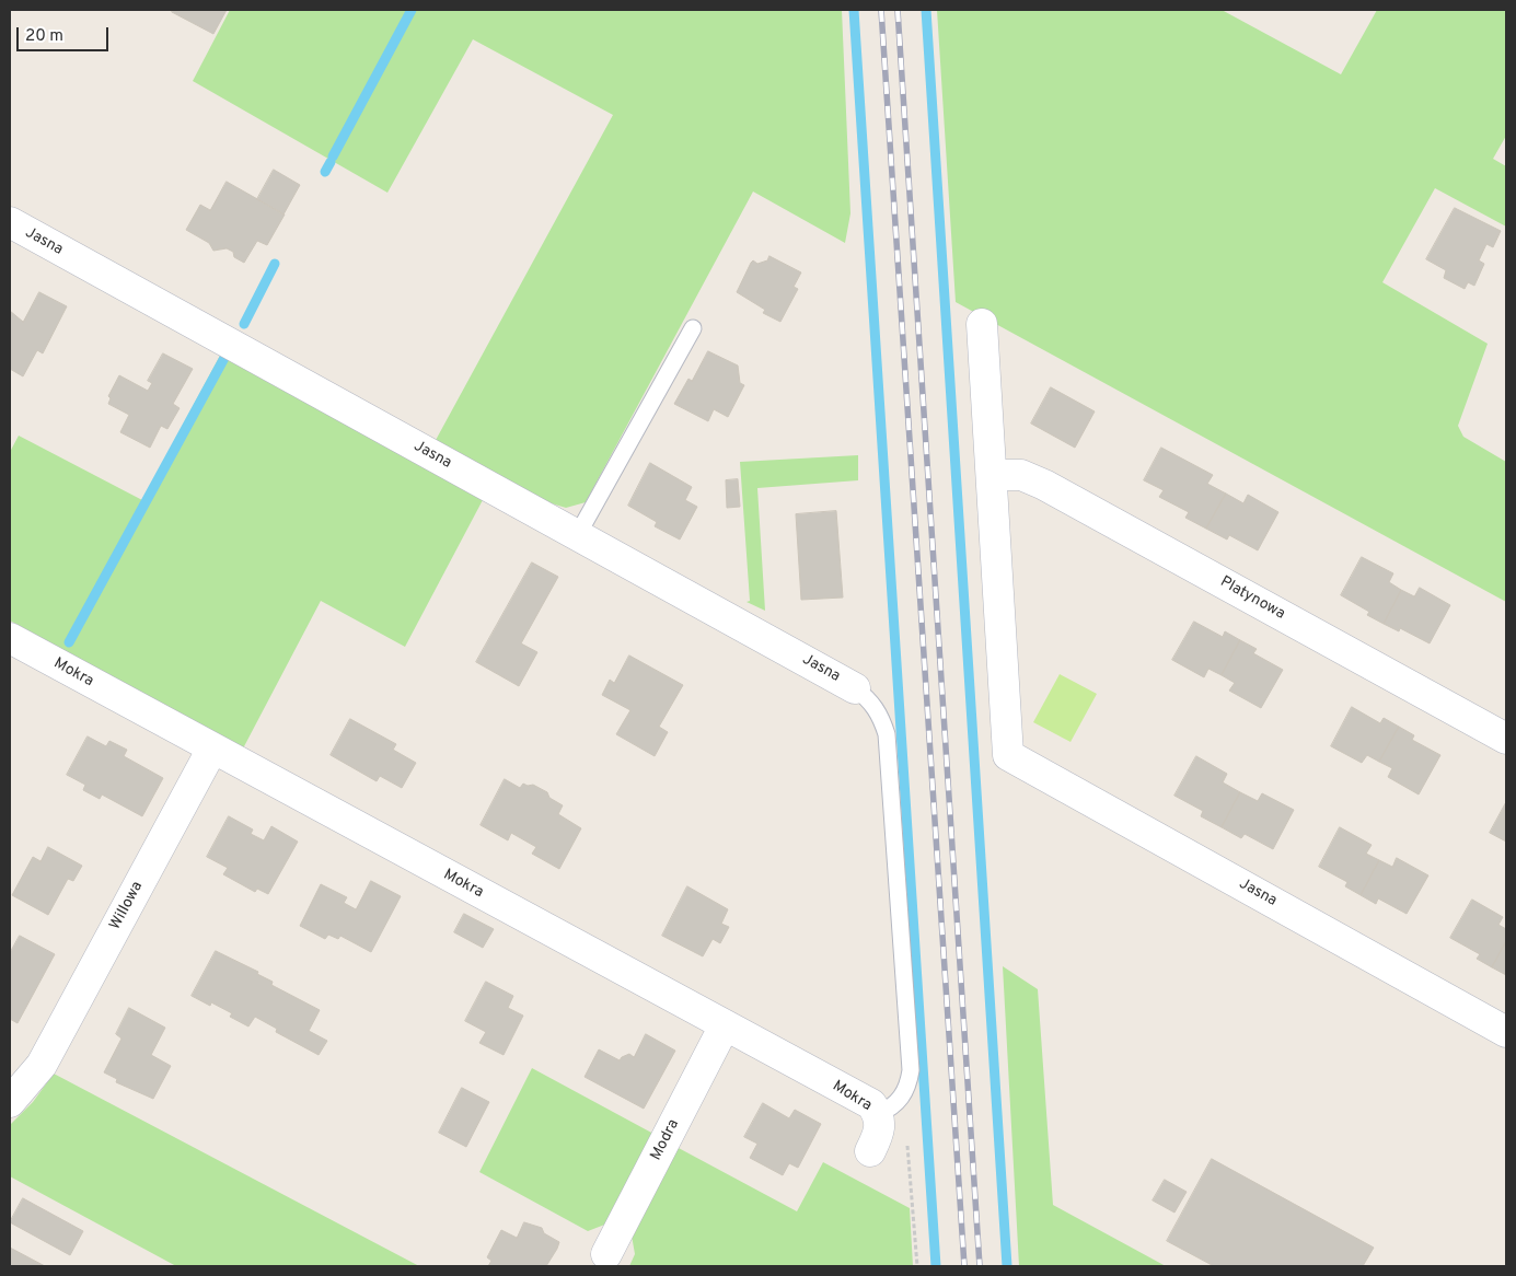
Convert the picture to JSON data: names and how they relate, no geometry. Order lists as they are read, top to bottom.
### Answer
{
  "streets": {
    "street": [
      "Jasna",
      "Platynowa",
      "Mokra",
      "Willowa",
      "Modra"
    ]
  },
  "crossings": [
    ["Jasna", "Platynowa"],
    ["Mokra", "Willowa"],
    ["Mokra", "Modra"]
  ],
  "scale_bar": "20 m"
}
